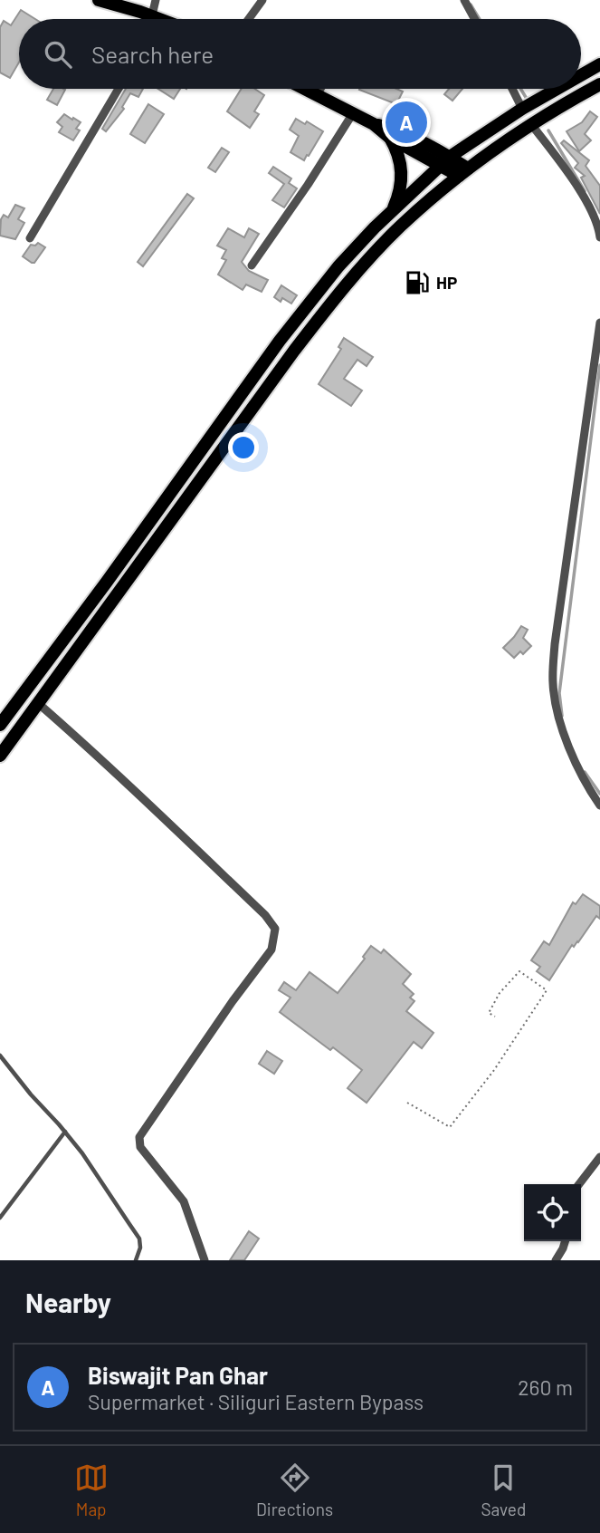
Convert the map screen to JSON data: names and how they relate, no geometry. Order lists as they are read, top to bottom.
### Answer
{
  "places": {
    "fuel station": ["HP"]
  },
  "page": {
    "search": "Search here",
    "pins": "A",
    "heading": "Nearby",
    "list": [
      {
        "mark": "A",
        "name": "Biswajit Pan Ghar",
        "note": "Supermarket · Siliguri Eastern Bypass",
        "value": "260 m"
      }
    ],
    "nav": ["Map", "Directions", "Saved"]
  }
}
